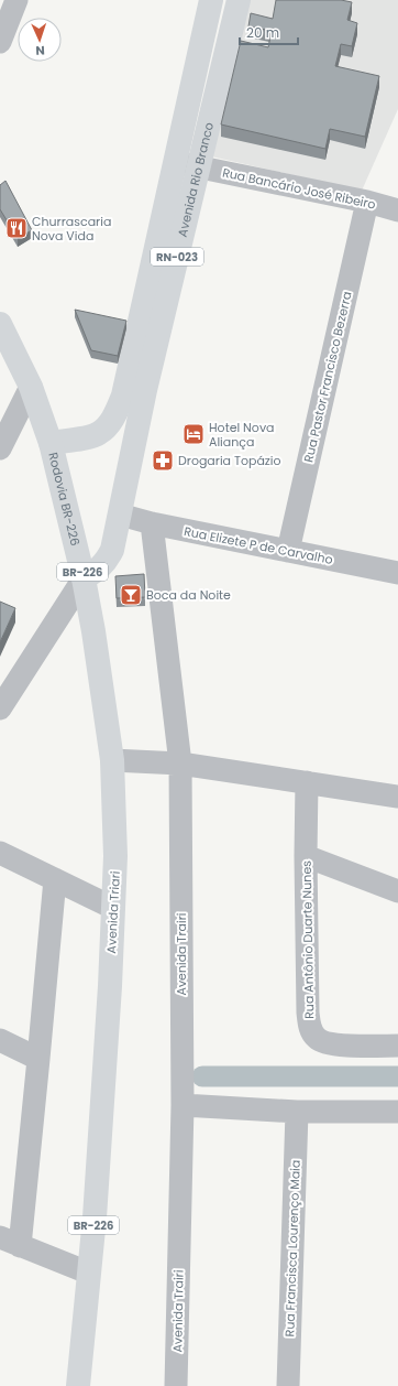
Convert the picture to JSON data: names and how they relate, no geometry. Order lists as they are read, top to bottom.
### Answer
{
  "streets": {
    "main road": [
      "Avenida Rio Branco",
      "RN-023",
      "Rodovia BR-226",
      "BR-226",
      "Avenida Triari"
    ],
    "street": [
      "Rua Bancário José Ribeiro",
      "Rua Pastor Francisco Bezerra",
      "Rua Elizete P de Carvalho",
      "Rua Antônio Duarte Nunes",
      "Avenida Trairi",
      "Rua Francisca Lourenço Maia"
    ]
  },
  "crossings": [
    ["Avenida Rio Branco", "Rua Bancário José Ribeiro"],
    ["Avenida Rio Branco", "Rodovia BR-226"],
    ["Avenida Rio Branco", "Rua Elizete P de Carvalho"],
    ["Rua Bancário José Ribeiro", "Rua Pastor Francisco Bezerra"],
    ["Rua Pastor Francisco Bezerra", "Rua Elizete P de Carvalho"],
    ["Rodovia BR-226", "Avenida Triari"],
    ["Rua Elizete P de Carvalho", "Avenida Trairi"],
    ["BR-226", "Avenida Triari"]
  ],
  "places": {
    "restaurant": ["Churrascaria Nova Vida"],
    "hotel": ["Hotel Nova Aliança"],
    "pharmacy": ["Drogaria Topázio"],
    "bar": ["Boca da Noite"]
  },
  "scale_bar": "20 m",
  "north": "bottom"
}
